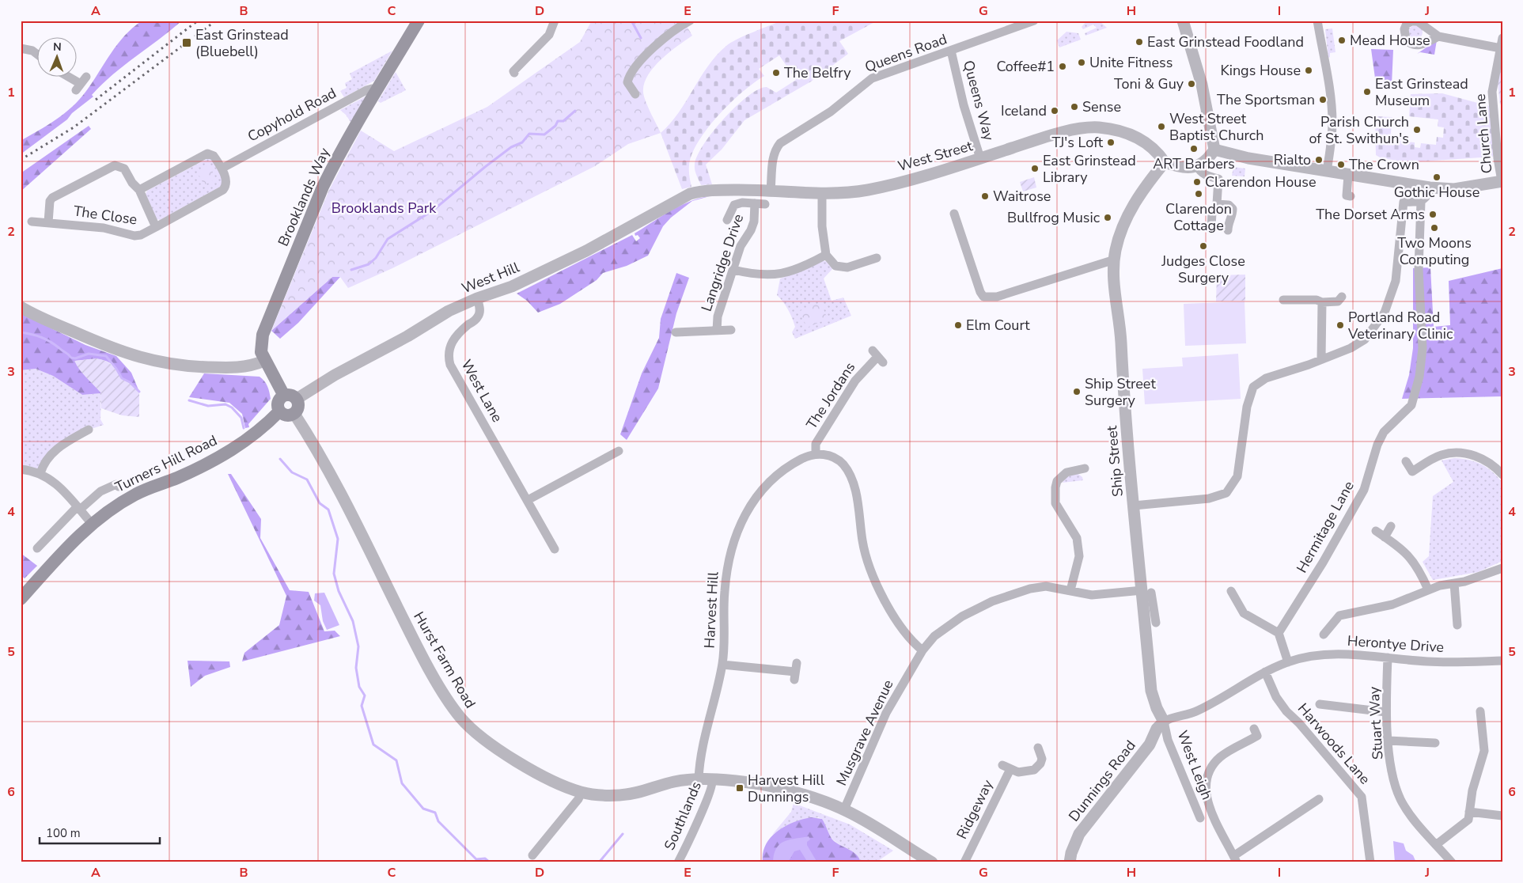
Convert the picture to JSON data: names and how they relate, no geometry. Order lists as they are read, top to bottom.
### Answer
{
  "streets": {
    "main road": ["Brooklands Way", "Turners Hill Road"],
    "street": [
      "Queens Road",
      "Queens Way",
      "Copyhold Road",
      "Church Lane",
      "West Street",
      "The Close",
      "Langridge Drive",
      "West Hill",
      "West Lane",
      "The Jordans",
      "Ship Street",
      "Hermitage Lane",
      "Harvest Hill",
      "Herontye Drive",
      "Hurst Farm Road",
      "Stuart Way",
      "Musgrave Avenue",
      "Harwoods Lane",
      "West Leigh",
      "Dunnings Road",
      "Ridgeway",
      "Southlands"
    ]
  },
  "crossings": [
    ["Queens Road", "Queens Way"],
    ["Queens Road", "West Street"],
    ["Queens Way", "West Street"],
    ["Copyhold Road", "Brooklands Way"],
    ["West Street", "West Hill"],
    ["West Street", "Ship Street"],
    ["Brooklands Way", "West Hill"],
    ["Brooklands Way", "Turners Hill Road"],
    ["Brooklands Way", "Hurst Farm Road"],
    ["West Hill", "West Lane"],
    ["West Hill", "Turners Hill Road"],
    ["West Hill", "Hurst Farm Road"],
    ["The Jordans", "Harvest Hill"],
    ["Ship Street", "Musgrave Avenue"],
    ["Ship Street", "West Leigh"],
    ["Ship Street", "Dunnings Road"],
    ["Turners Hill Road", "Hurst Farm Road"],
    ["Harvest Hill", "Hurst Farm Road"],
    ["Herontye Drive", "Stuart Way"],
    ["Hurst Farm Road", "Musgrave Avenue"],
    ["Hurst Farm Road", "Southlands"],
    ["West Leigh", "Dunnings Road"]
  ],
  "parks": ["Brooklands Park"],
  "places": {
    "other": [
      "Mead House",
      "East Grinstead Foodland",
      "Unite Fitness",
      "Coffee#1",
      "Kings House",
      "The Belfry",
      "Toni & Guy",
      "East Grinstead Museum",
      "The Sportsman",
      "Sense",
      "Iceland",
      "West Street Baptist Church",
      "Parish Church of St. Swithun's",
      "TJ's Loft",
      "ART Barbers",
      "Rialto",
      "The Crown",
      "East Grinstead Library",
      "Gothic House",
      "Clarendon House",
      "Clarendon Cottage",
      "Waitrose",
      "The Dorset Arms",
      "Bullfrog Music",
      "Two Moons Computing",
      "Judges Close Surgery",
      "Elm Court",
      "Portland Road Veterinary Clinic",
      "Ship Street Surgery"
    ],
    "transit": ["East Grinstead (Bluebell)", "Harvest Hill Dunnings"]
  },
  "scale_bar": "100 m",
  "north": "top",
  "grid": {
    "columns": [
      "A",
      "B",
      "C",
      "D",
      "E",
      "F",
      "G",
      "H",
      "I",
      "J"
    ],
    "rows": [
      "1",
      "2",
      "3",
      "4",
      "5",
      "6"
    ]
  }
}
